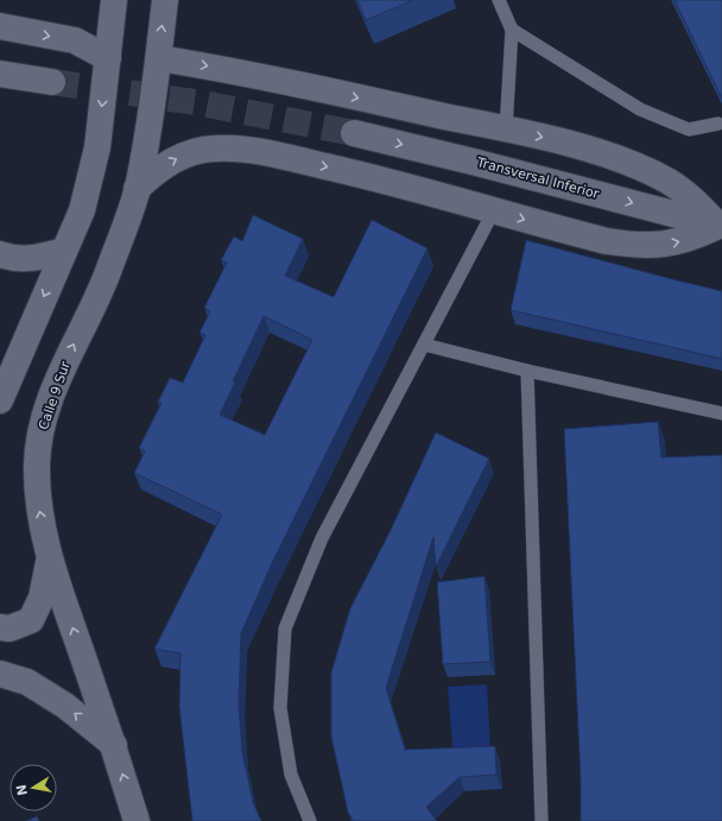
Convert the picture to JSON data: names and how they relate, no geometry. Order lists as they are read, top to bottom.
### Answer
{
  "streets": {
    "main road": ["Transversal Inferior", "Calle 9 Sur"]
  },
  "north": "left"
}
